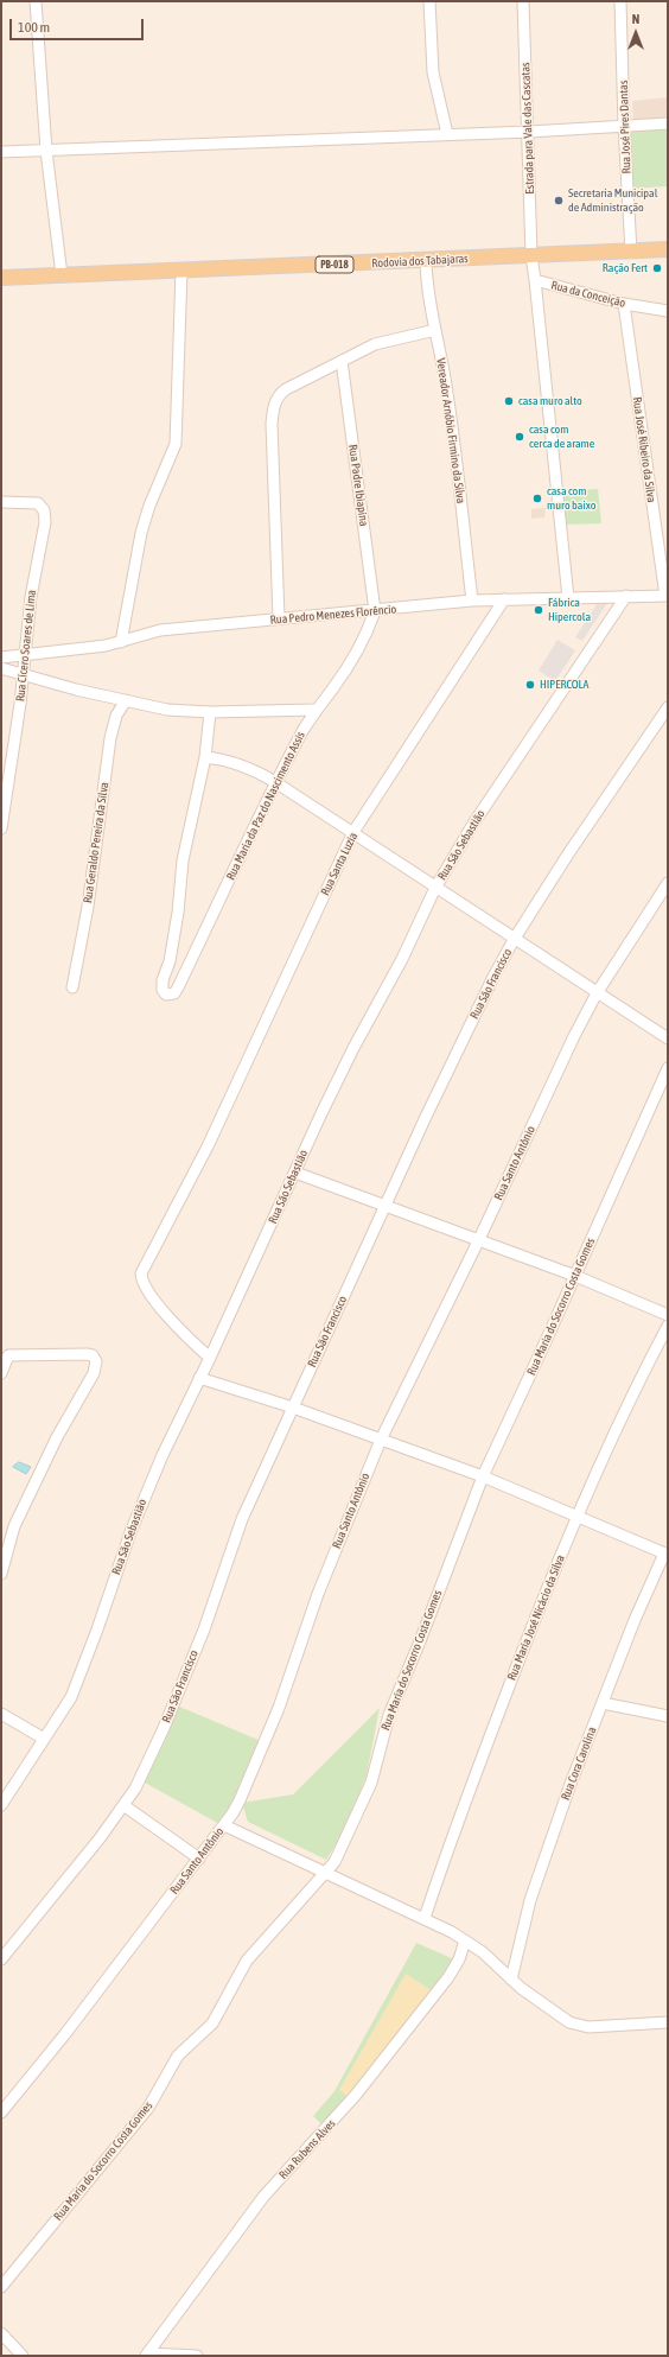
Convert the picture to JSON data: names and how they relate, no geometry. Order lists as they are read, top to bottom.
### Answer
{
  "streets": {
    "main road": ["Rodovia dos Tabajaras", "PB-018"],
    "street": [
      "Rua José Pires Dantas",
      "Estrada para Vale das Cascatas",
      "Rua da Conceição",
      "Vereador Arnóbio Firmino da Silva",
      "Rua José Ribeiro da Silva",
      "Rua Padre Ibiapina",
      "Rua Pedro Menezes Florêncio",
      "Rua Cícero Soares de Lima",
      "Rua Maria da Paz do Nascimento Assis",
      "Rua Geraldo Pereira da Silva",
      "Rua São Sebastião",
      "Rua Santa Luzia",
      "Rua São Francisco",
      "Rua Santo Antônio",
      "Rua Maria do Socorro Costa Gomes",
      "Rua Maria José Nicácio da Silva",
      "Rua Cora Carolina",
      "Rua Rubens Alves"
    ]
  },
  "crossings": [
    ["Rua José Pires Dantas", "Rodovia dos Tabajaras"],
    ["Estrada para Vale das Cascatas", "Rodovia dos Tabajaras"],
    ["Estrada para Vale das Cascatas", "Rua da Conceição"],
    ["Rodovia dos Tabajaras", "Rua da Conceição"],
    ["Rodovia dos Tabajaras", "Vereador Arnóbio Firmino da Silva"],
    ["Rua da Conceição", "Rua José Ribeiro da Silva"],
    ["Vereador Arnóbio Firmino da Silva", "Rua Pedro Menezes Florêncio"],
    ["Rua José Ribeiro da Silva", "Rua Pedro Menezes Florêncio"],
    ["Rua Padre Ibiapina", "Rua Pedro Menezes Florêncio"],
    ["Rua Padre Ibiapina", "Rua Maria da Paz do Nascimento Assis"],
    ["Rua Pedro Menezes Florêncio", "Rua Cícero Soares de Lima"],
    ["Rua Pedro Menezes Florêncio", "Rua Maria da Paz do Nascimento Assis"],
    ["Rua Pedro Menezes Florêncio", "Rua São Sebastião"],
    ["Rua Pedro Menezes Florêncio", "Rua Santa Luzia"],
    ["Rua São Sebastião", "Rua Santa Luzia"]
  ],
  "places": [
    "Secretaria Municipal de Administração",
    "Ração Fert",
    "casa muro alto",
    "casa com cerca de arame",
    "casa com muro baixo",
    "Fábrica Hipercola",
    "HIPERCOLA"
  ],
  "scale_bar": "100 m",
  "north": "top"
}
